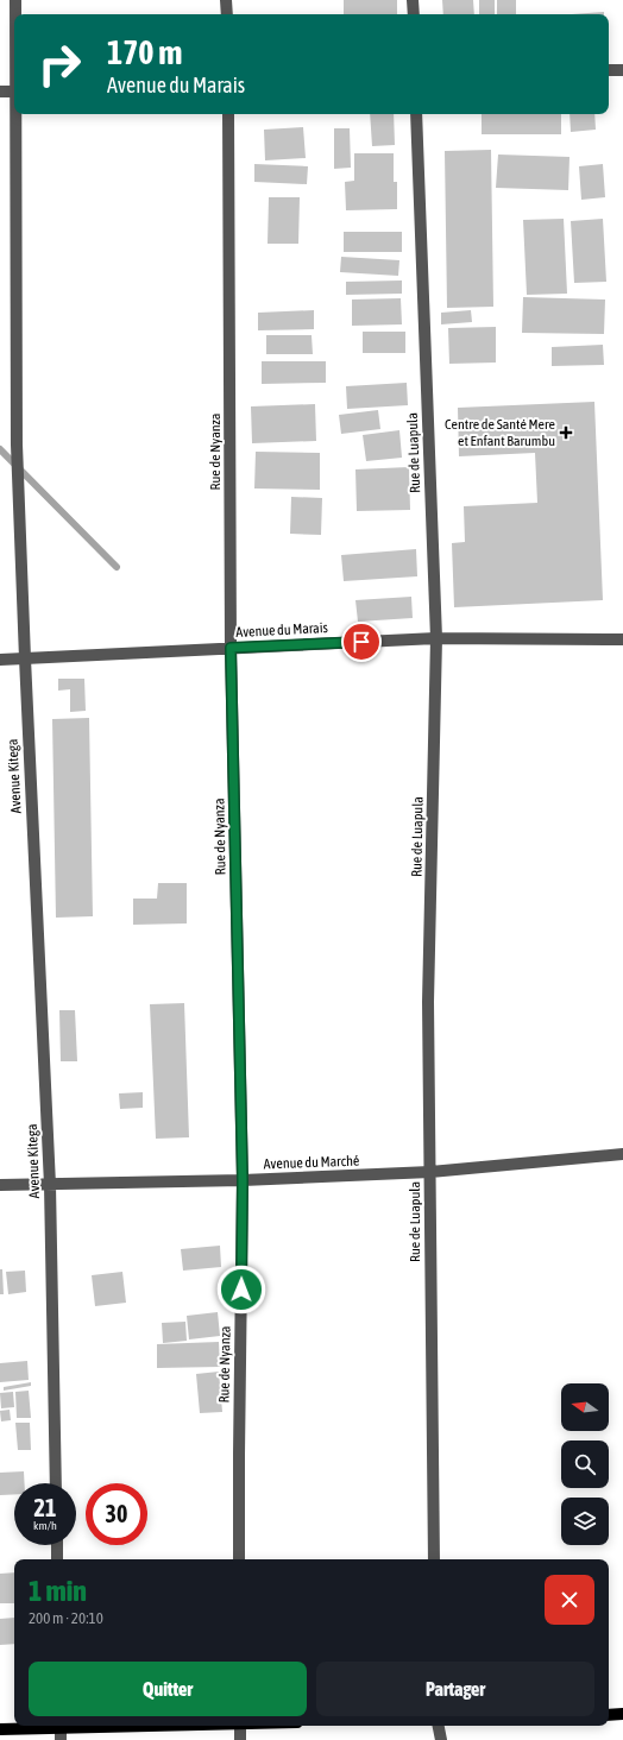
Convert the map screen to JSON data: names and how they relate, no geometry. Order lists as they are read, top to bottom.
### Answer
{
  "streets": {
    "street": [
      "Rue de Nyanza",
      "Rue de Luapula",
      "Avenue du Marais",
      "Avenue Kitega",
      "Avenue du Marché"
    ]
  },
  "crossings": [
    ["Rue de Nyanza", "Avenue du Marais"],
    ["Rue de Nyanza", "Avenue du Marché"],
    ["Rue de Luapula", "Avenue du Marais"],
    ["Rue de Luapula", "Avenue du Marché"],
    ["Avenue du Marais", "Avenue Kitega"],
    ["Avenue Kitega", "Avenue du Marché"]
  ],
  "places": {
    "health": ["Centre de Santé Mere et Enfant Barumbu"]
  },
  "north": "left",
  "page": {
    "turn": ["170 m", "Avenue du Marais"],
    "speed": "21 km/h",
    "limit": "30",
    "heading": ["1 min", "200 m · 20:10"],
    "buttons": ["Quitter", "Partager"]
  }
}
